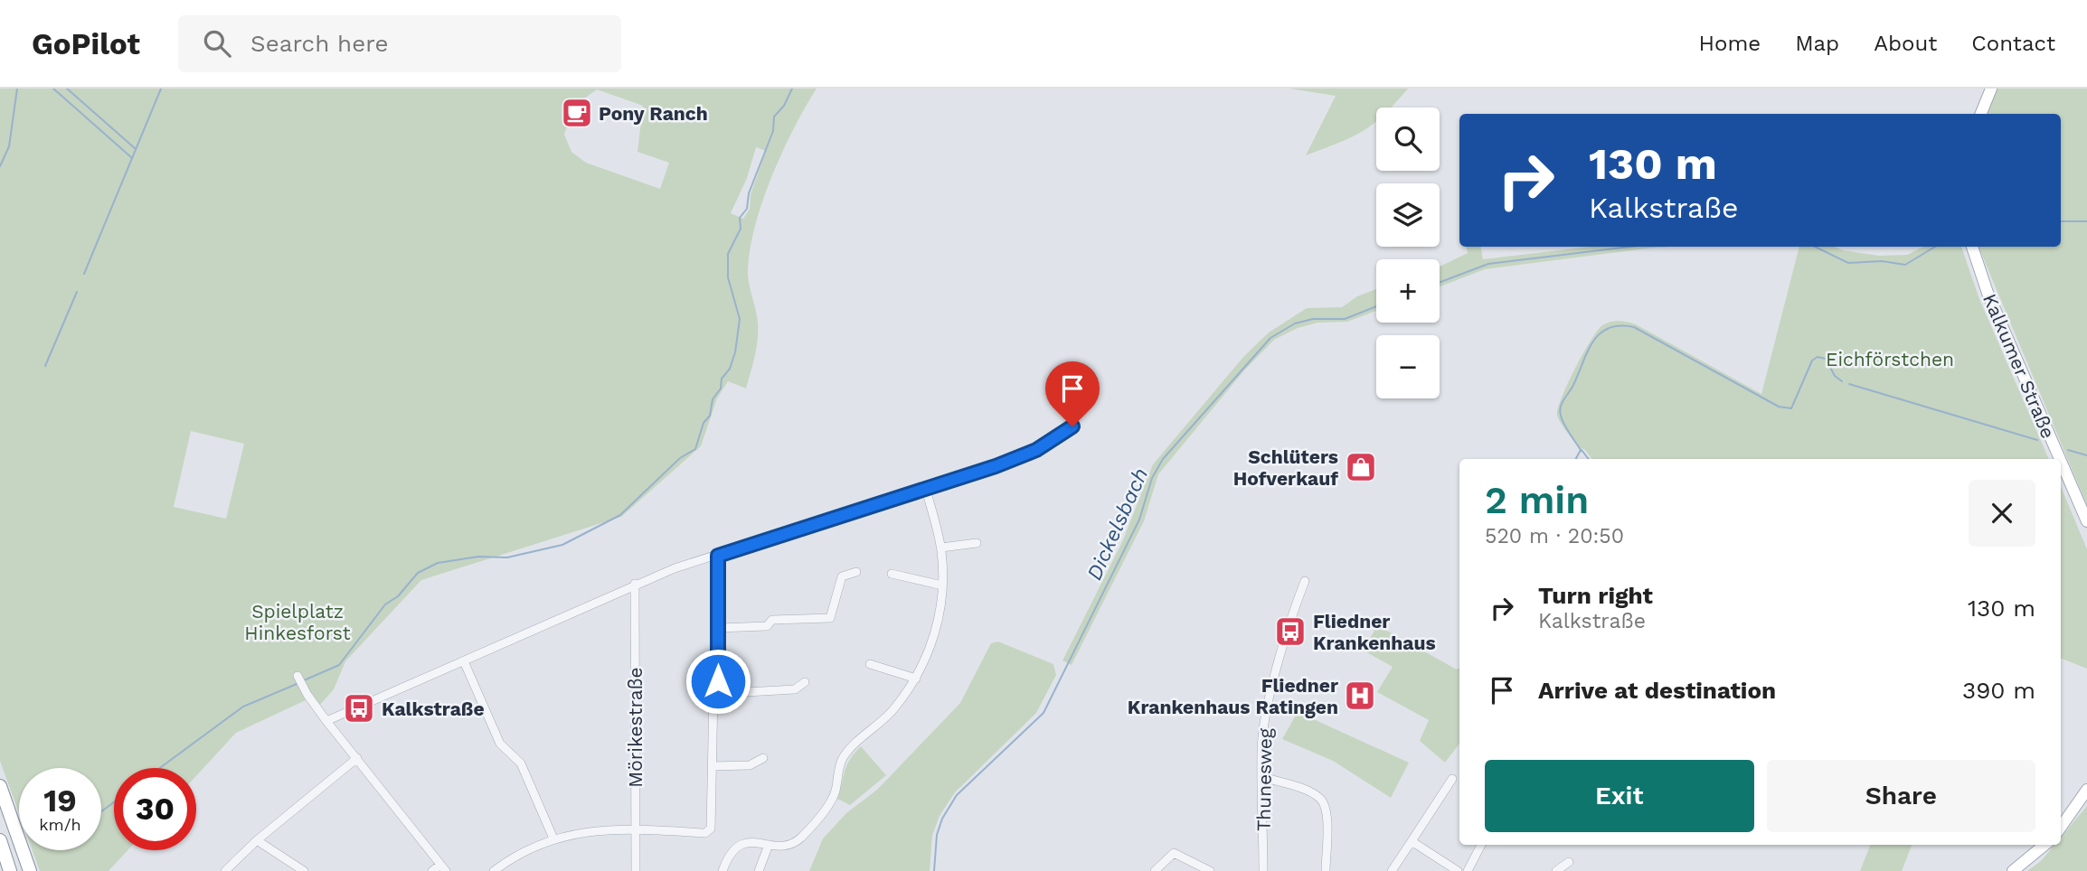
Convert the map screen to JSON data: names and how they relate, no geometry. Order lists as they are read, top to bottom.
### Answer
{
  "streets": {
    "main road": ["Kalkumer Straße"],
    "street": ["Mörikestraße", "Thunesweg"]
  },
  "water": ["Dickelsbach"],
  "parks": ["Eichförstchen", "Spielplatz Hinkesforst"],
  "places": {
    "cafe": ["Pony Ranch"],
    "shop": ["Schlüters Hofverkauf"],
    "bus stop": ["Fliedner Krankenhaus", "Kalkstraße"],
    "hospital": ["Fliedner Krankenhaus Ratingen"]
  },
  "page": {
    "header": "GoPilot",
    "search": "Search here",
    "nav": [
      "Home",
      "Map",
      "About",
      "Contact"
    ],
    "map_buttons": ["+", "−"],
    "turn": ["130 m", "Kalkstraße"],
    "heading": ["2 min", "520 m · 20:50"],
    "list": [
      {
        "name": "Turn right",
        "note": "Kalkstraße",
        "value": "130 m"
      },
      {
        "name": "Arrive at destination",
        "value": "390 m"
      }
    ],
    "buttons": ["Exit", "Share"],
    "speed": "19 km/h",
    "limit": "30"
  }
}
